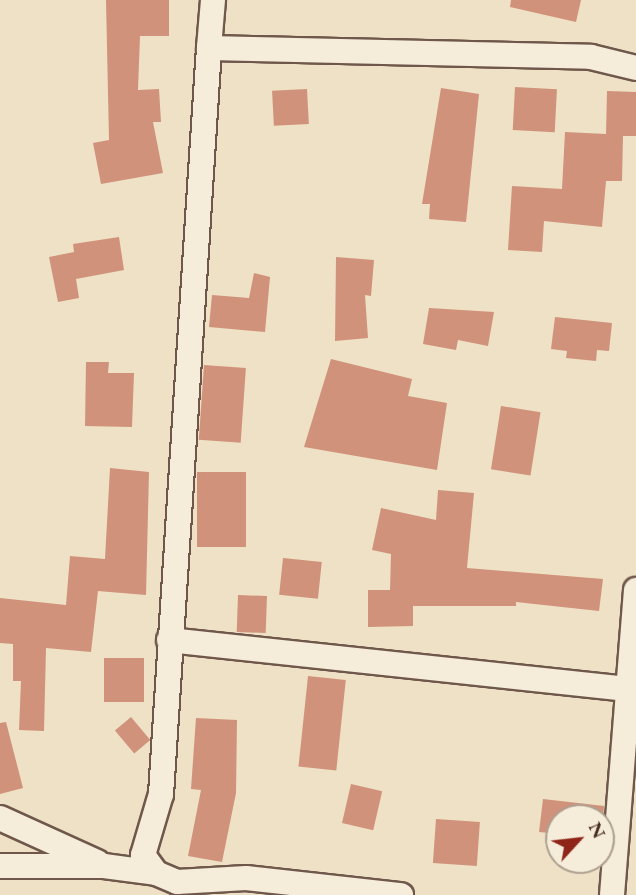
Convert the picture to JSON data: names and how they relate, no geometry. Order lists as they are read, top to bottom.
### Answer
{
  "north": "top right"
}
